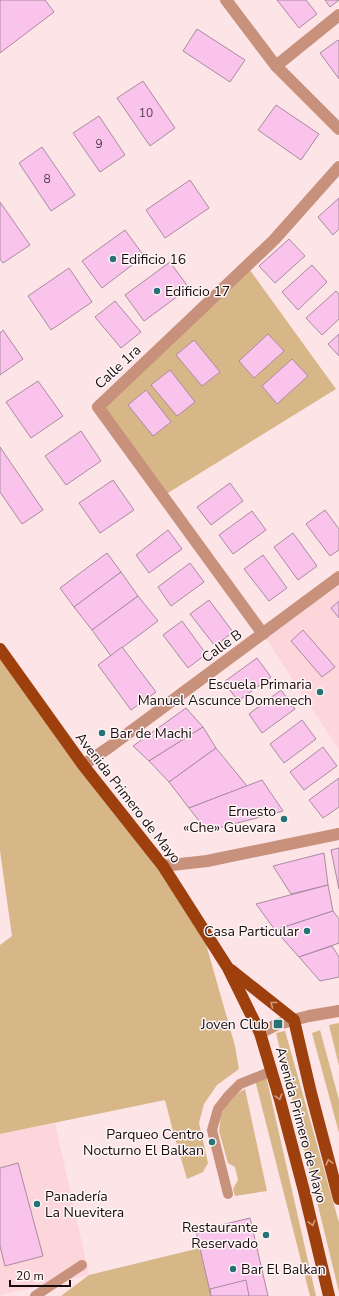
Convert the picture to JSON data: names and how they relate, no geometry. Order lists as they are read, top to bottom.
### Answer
{
  "streets": {
    "main road": ["Avenida Primero de Mayo"],
    "street": ["Calle 1ra", "Calle B"]
  },
  "crossings": [
    ["Calle 1ra", "Calle B"],
    ["Calle B", "Avenida Primero de Mayo"]
  ],
  "places": {
    "other": [
      "Edificio 16",
      "Edificio 17",
      "Escuela Primaria Manuel Ascunce Domenech",
      "Bar de Machi",
      "Ernesto «Che» Guevara",
      "Casa Particular",
      "Parqueo Centro Nocturno El Balkan",
      "Panadería La Nuevitera",
      "Restaurante Reservado",
      "Bar El Balkan"
    ],
    "transit": ["Joven Club"]
  },
  "house_numbers": ["10", "9", "8"],
  "scale_bar": "20 m"
}
